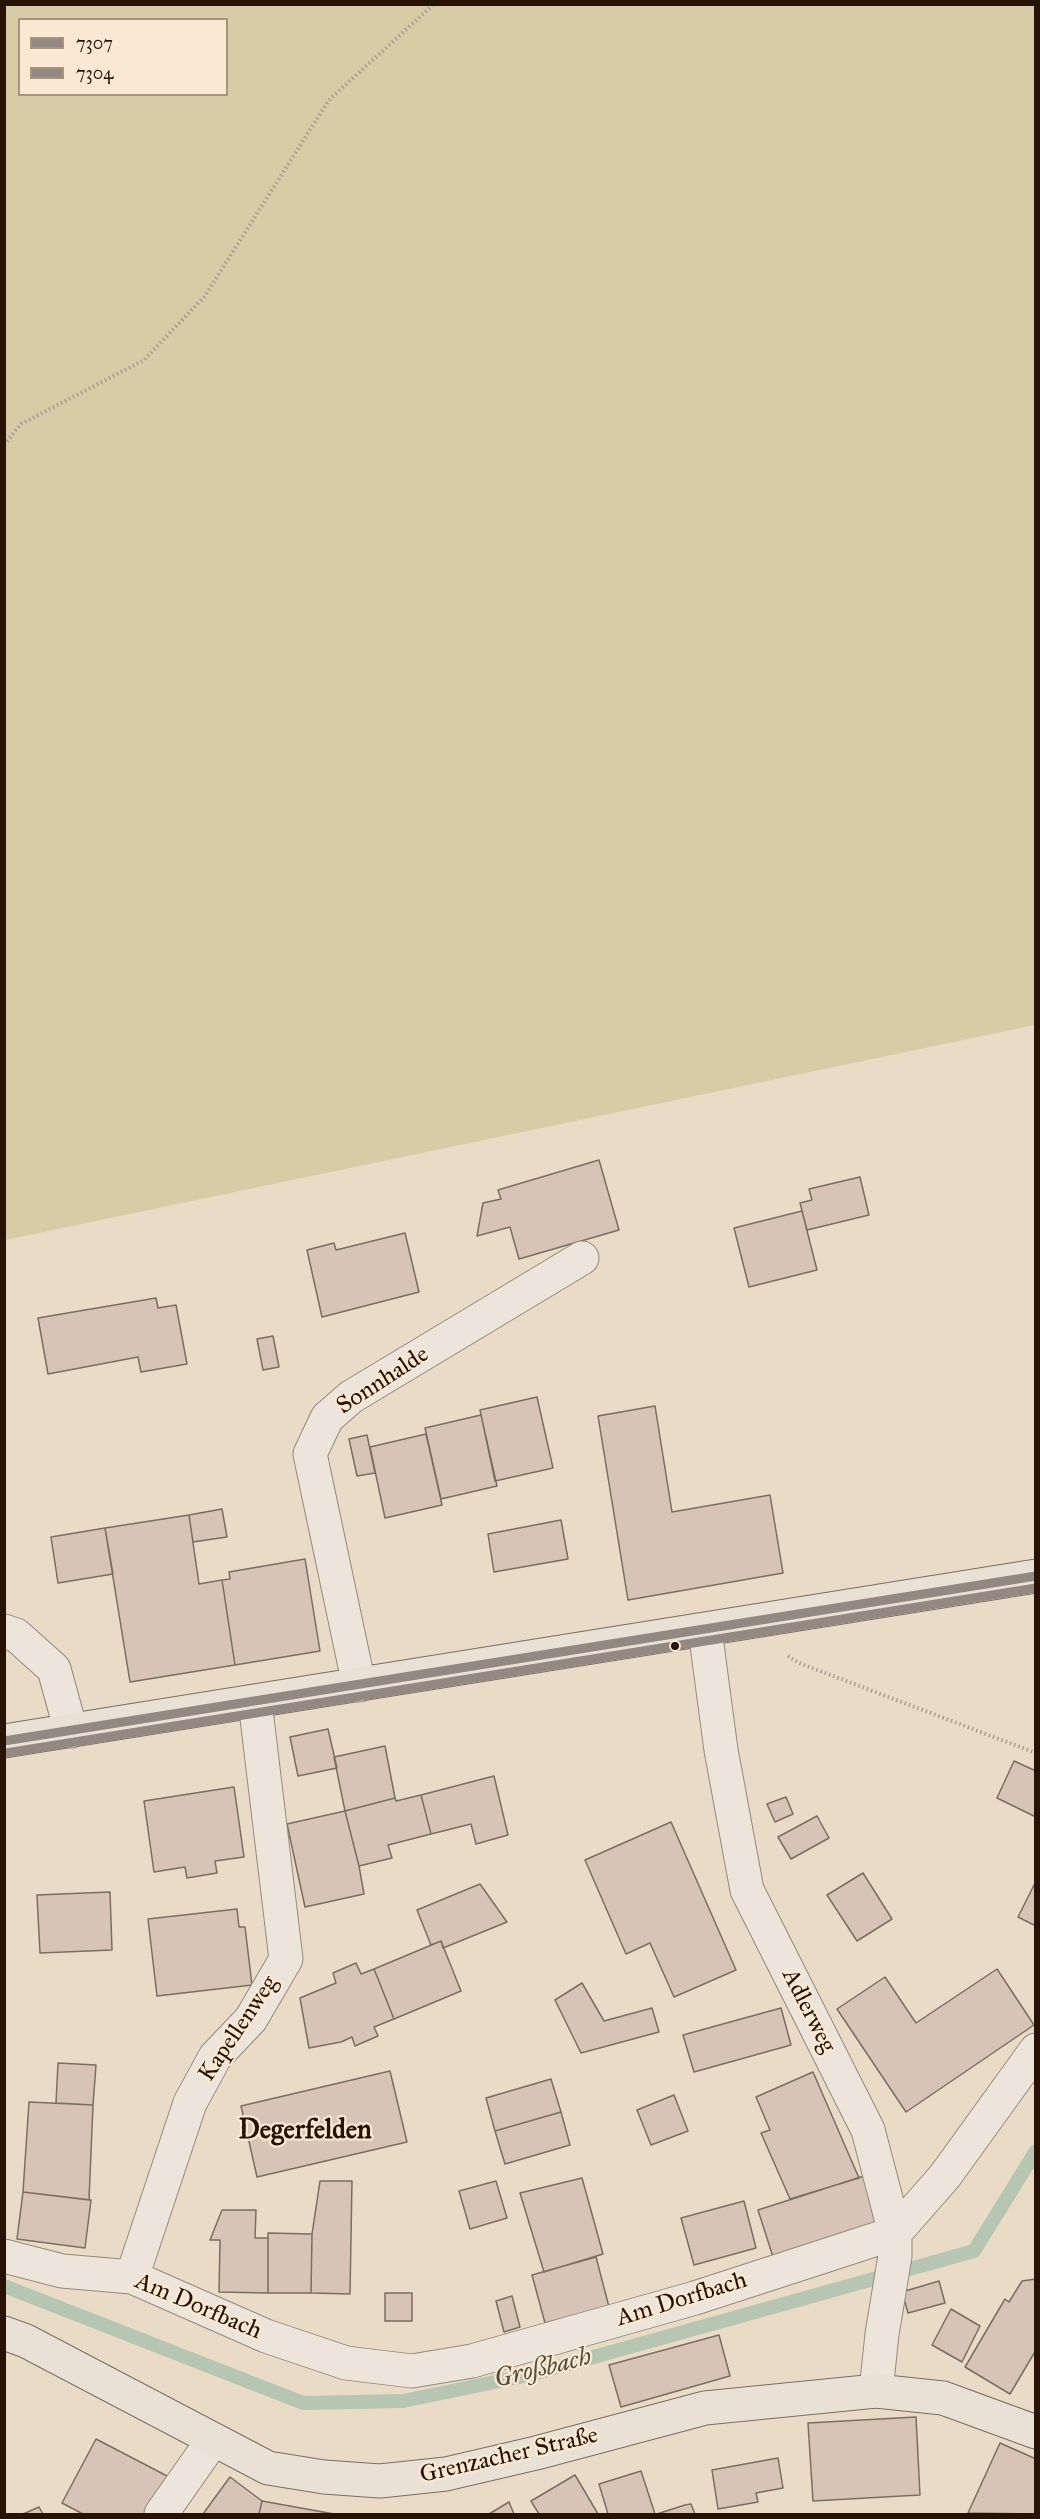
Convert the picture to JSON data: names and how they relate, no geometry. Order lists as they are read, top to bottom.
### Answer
{
  "streets": {
    "main road": ["Grenzacher Straße"],
    "street": [
      "Sonnhalde",
      "Adlerweg",
      "Kapellenweg",
      "Am Dorfbach"
    ]
  },
  "crossings": [
    ["Adlerweg", "Am Dorfbach"],
    ["Adlerweg", "Grenzacher Straße"],
    ["Kapellenweg", "Am Dorfbach"]
  ],
  "districts": ["Degerfelden"],
  "water": ["Großbach"],
  "lines": ["transit line 7307", "transit line 7304"],
  "legend": ["7307", "7304"]
}
